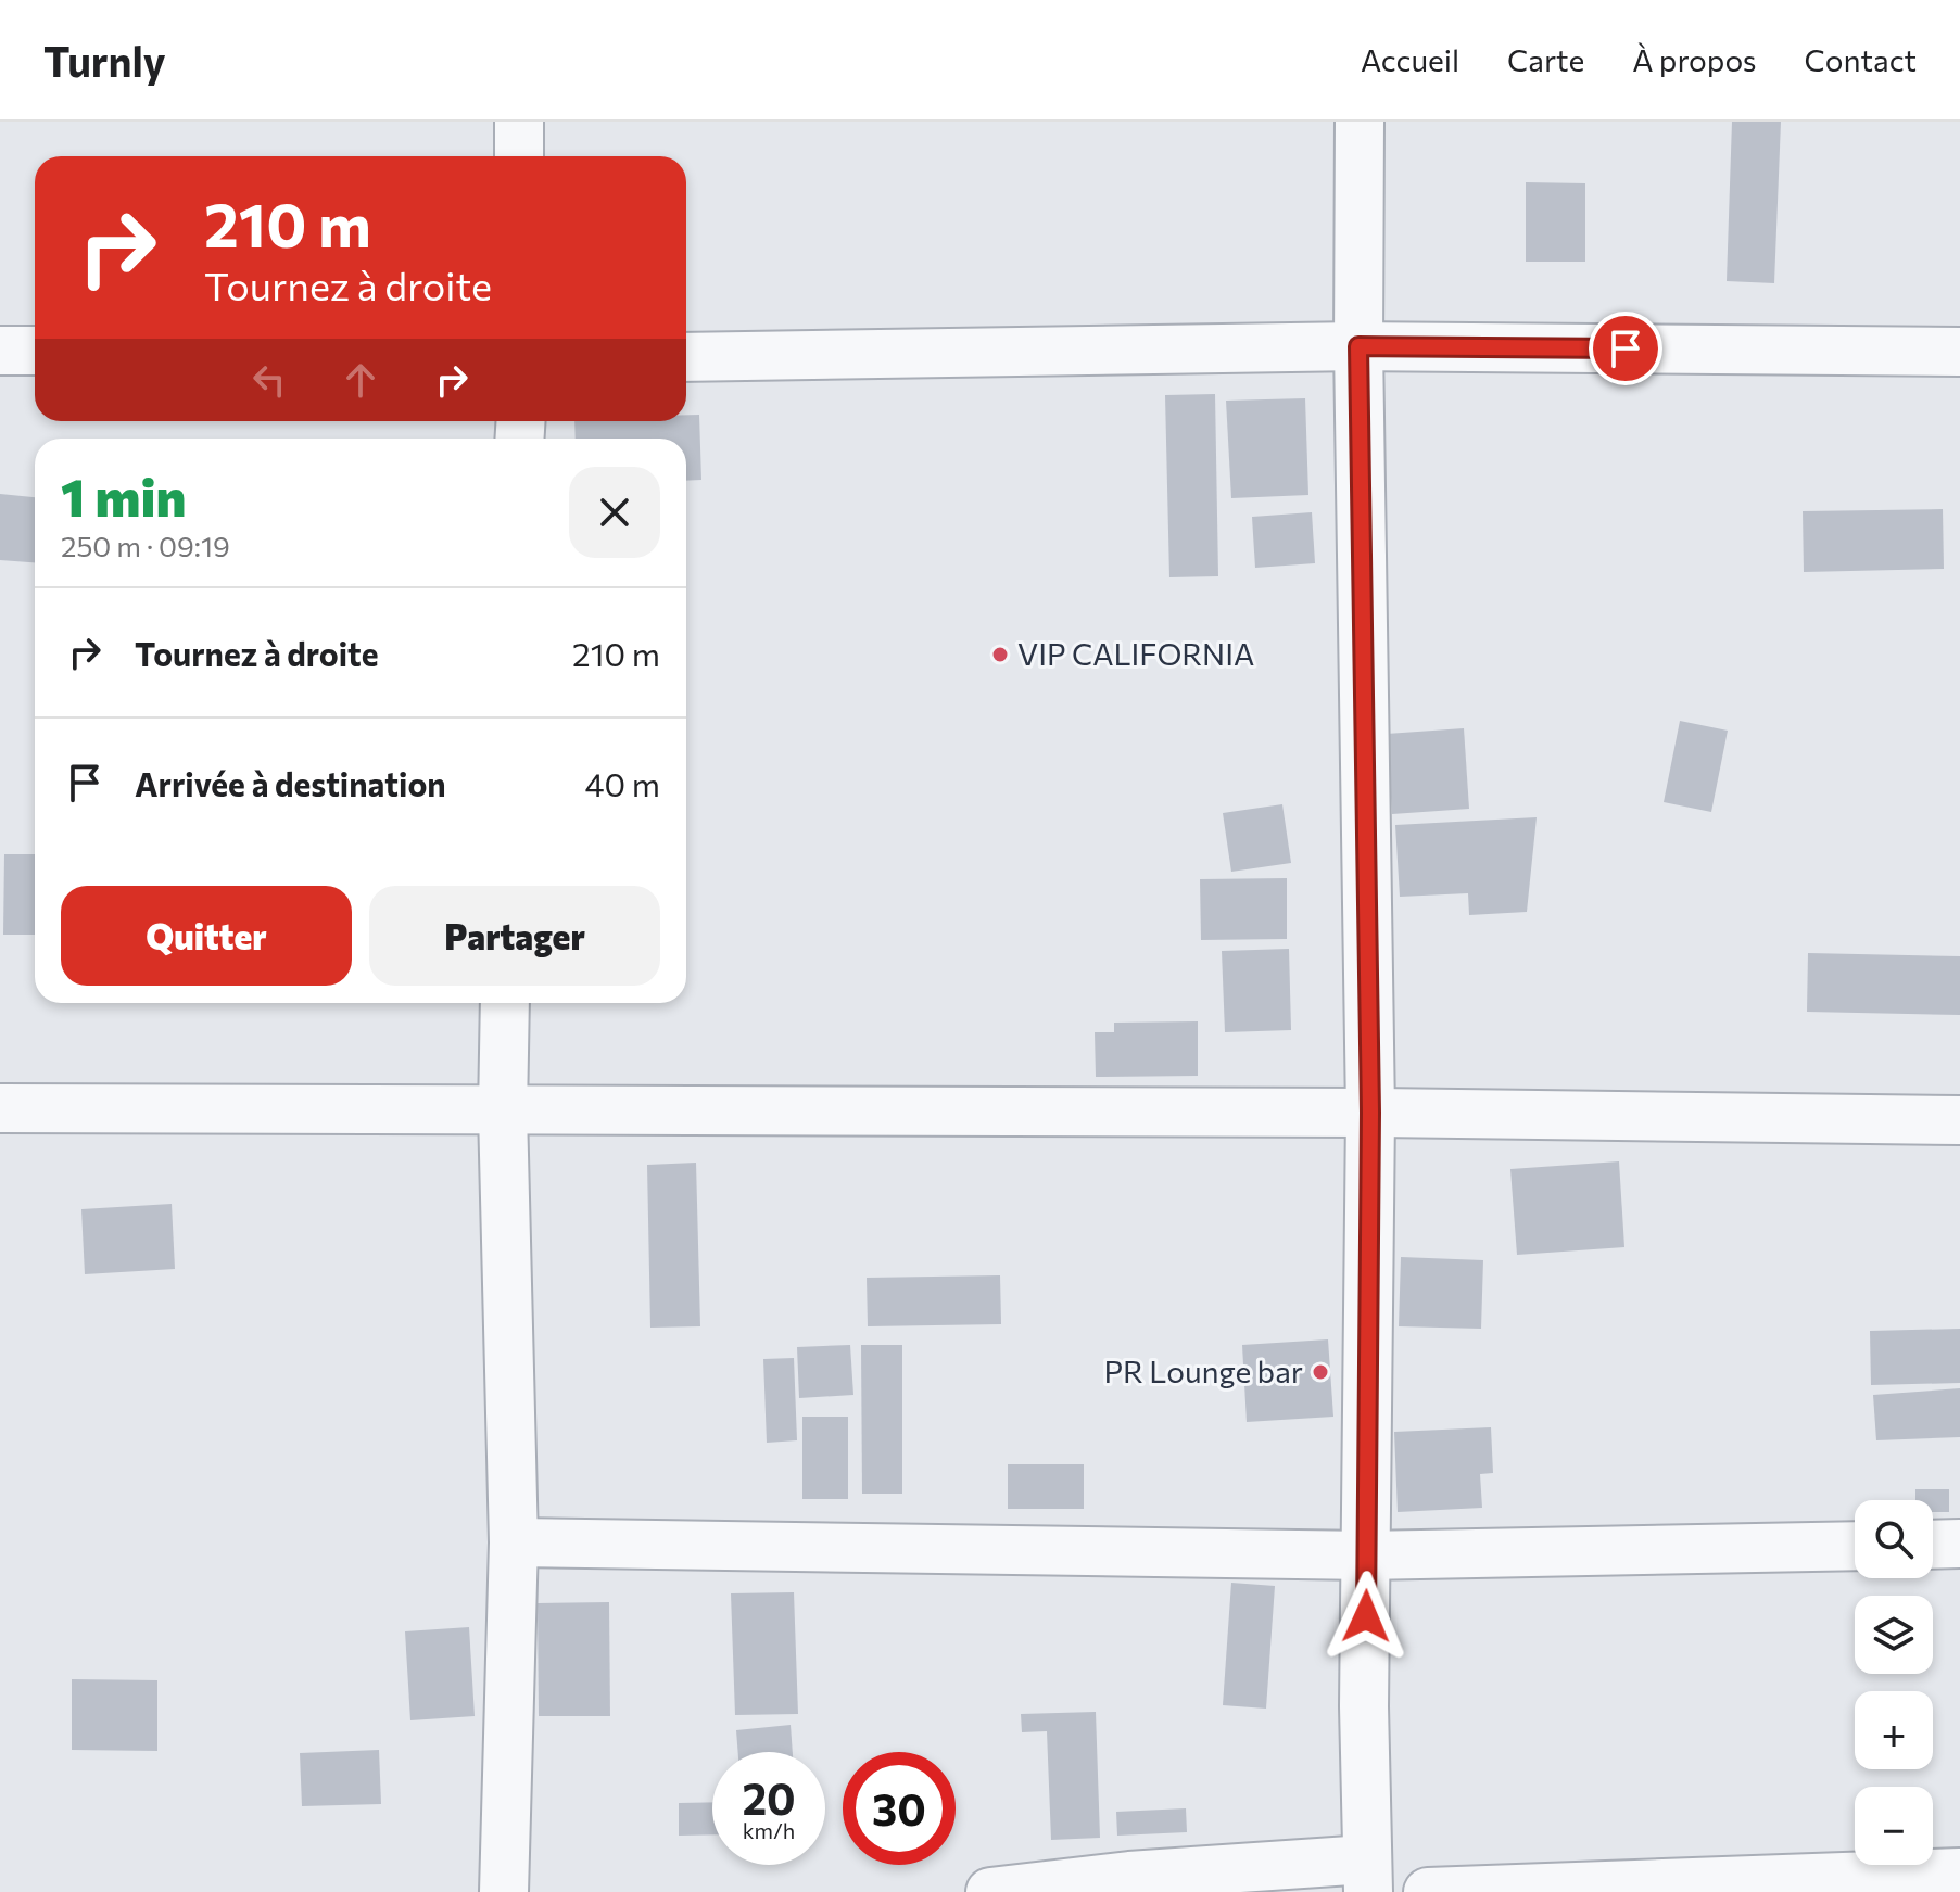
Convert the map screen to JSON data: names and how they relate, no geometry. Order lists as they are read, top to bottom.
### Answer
{
  "places": ["VIP CALIFORNIA", "PR Lounge bar"],
  "page": {
    "header": "Turnly",
    "nav": [
      "Accueil",
      "Carte",
      "À propos",
      "Contact"
    ],
    "turn": ["210 m", "Tournez à droite"],
    "heading": ["1 min", "250 m · 09:19"],
    "list": [
      {
        "name": "Tournez à droite",
        "value": "210 m"
      },
      {
        "name": "Arrivée à destination",
        "value": "40 m"
      }
    ],
    "buttons": ["Quitter", "Partager"],
    "map_buttons": ["+", "−"],
    "speed": "20 km/h",
    "limit": "30"
  }
}
